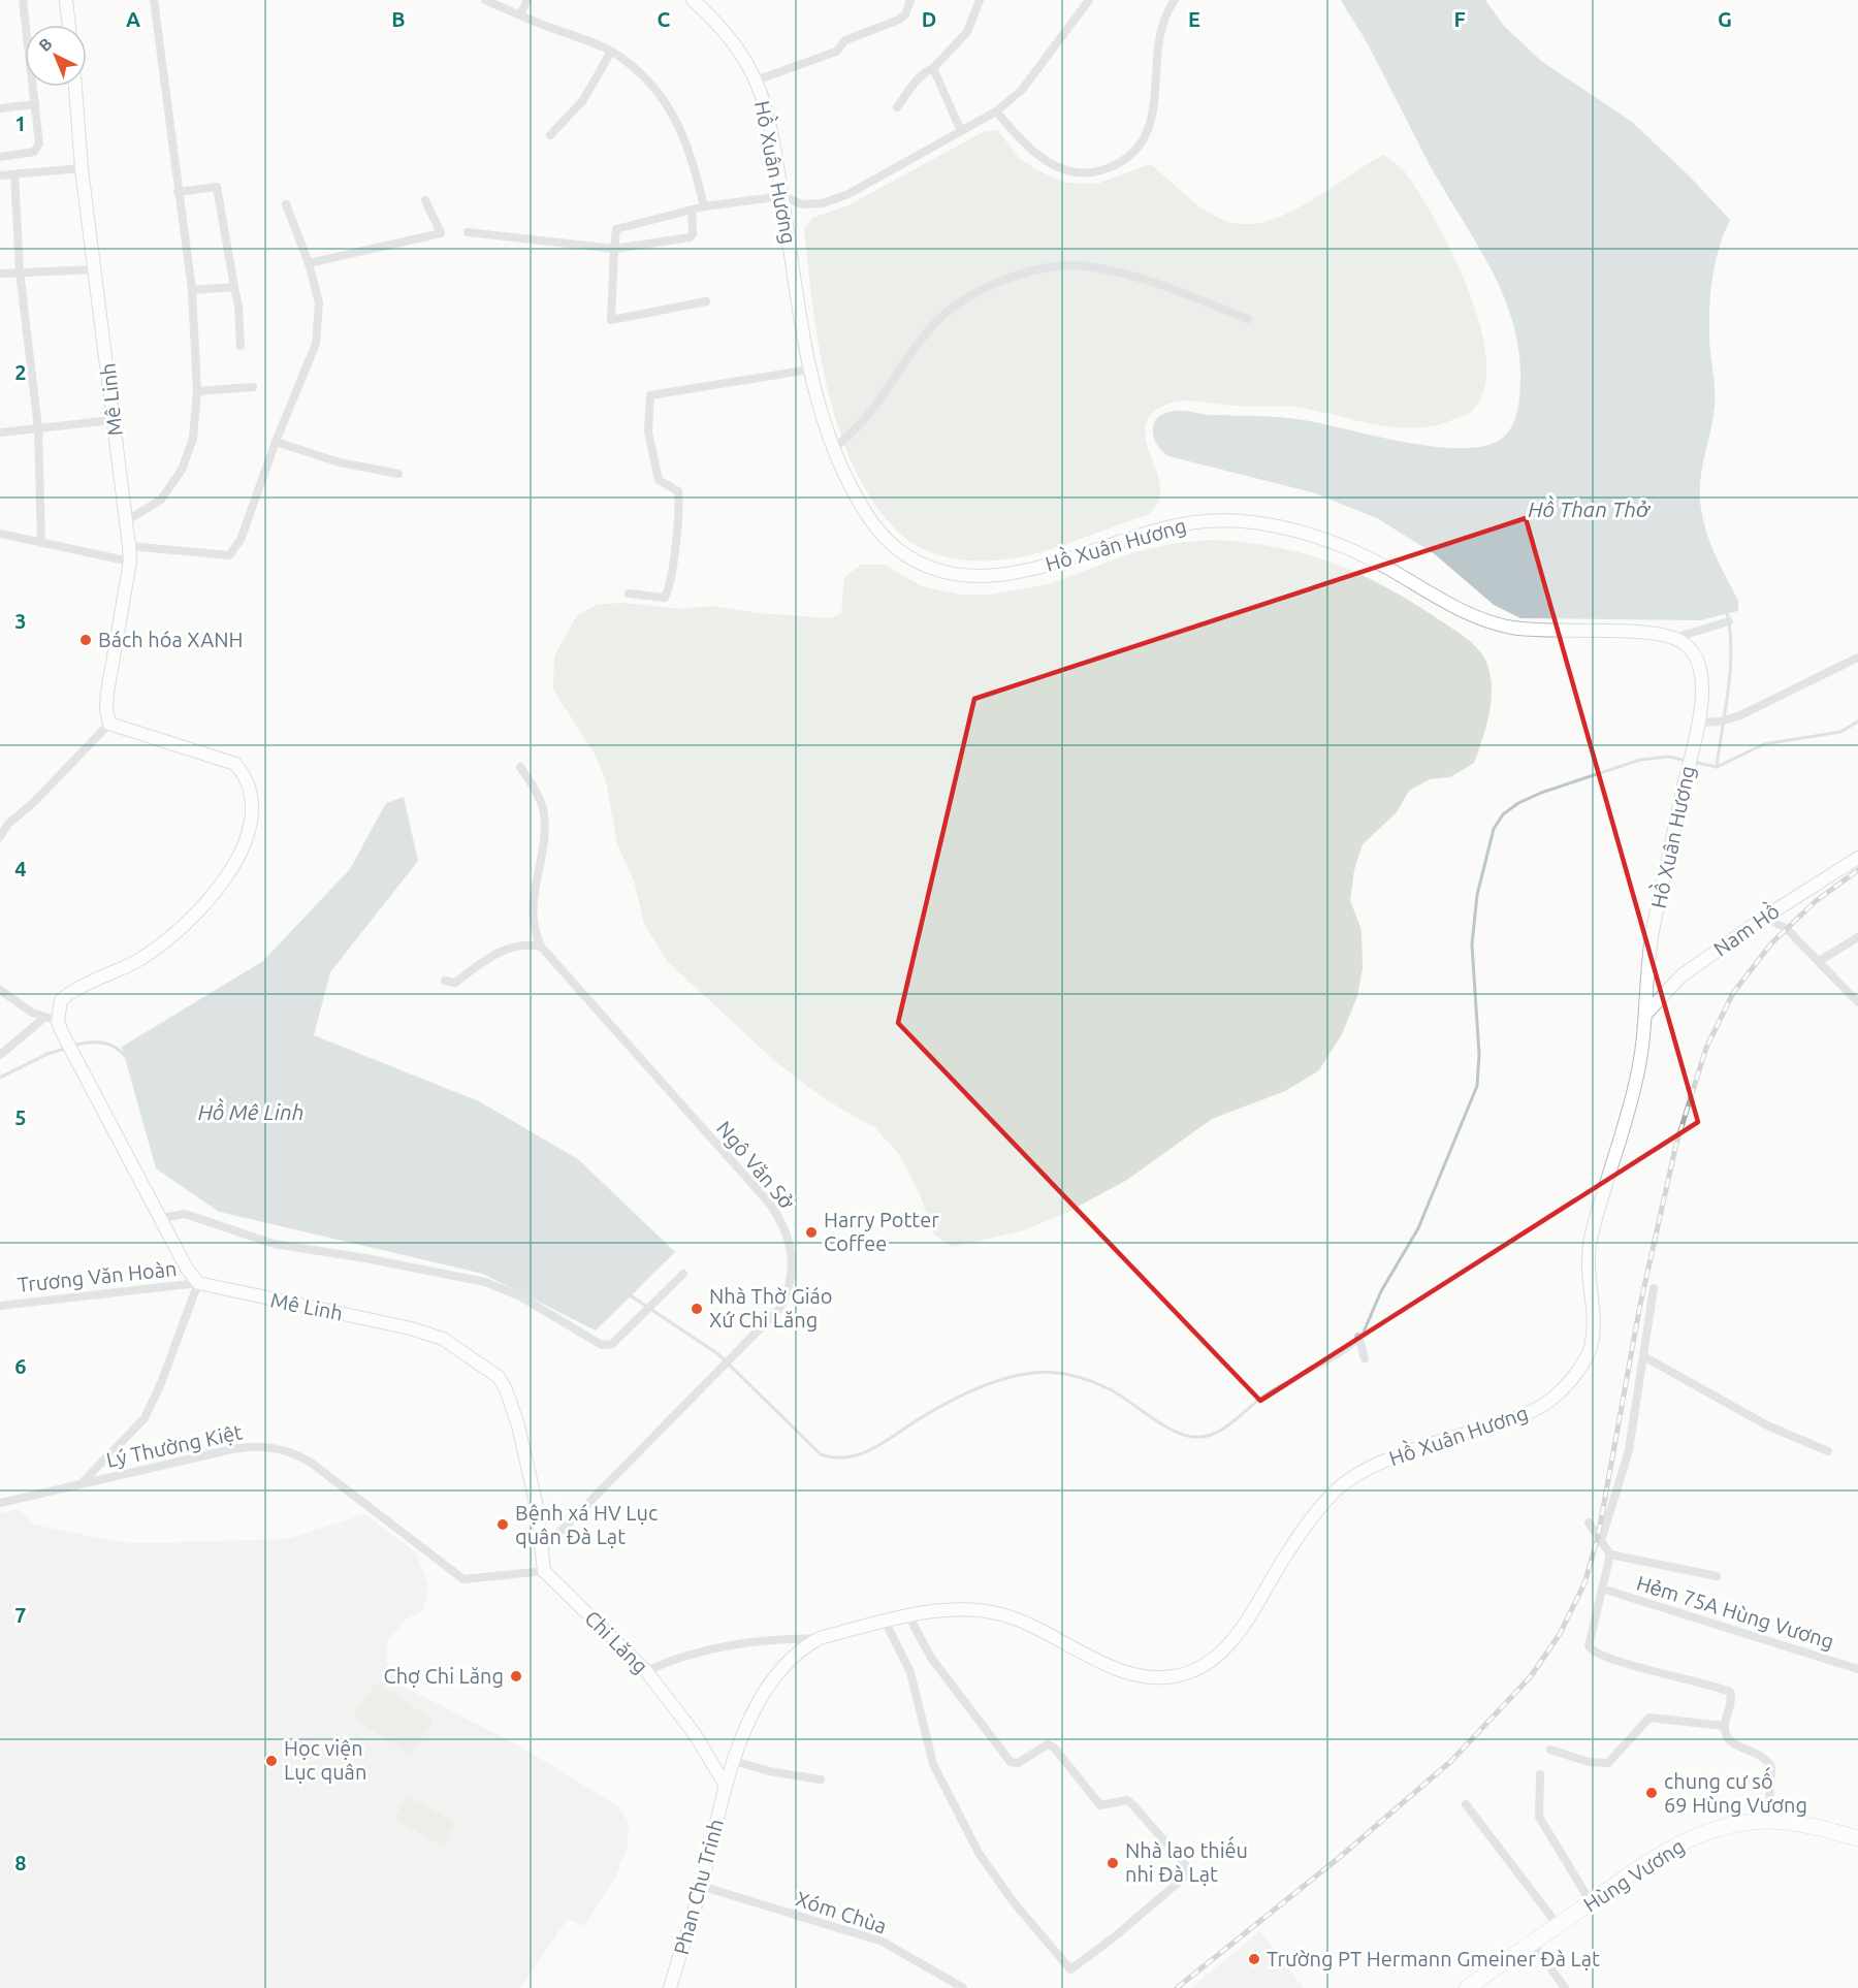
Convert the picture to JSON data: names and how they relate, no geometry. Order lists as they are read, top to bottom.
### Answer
{
  "streets": {
    "highway": ["Hùng Vương"],
    "main road": [
      "Hồ Xuân Hương",
      "Mê Linh",
      "Nam Hồ",
      "Chi Lăng",
      "Phan Chu Trinh"
    ],
    "street": [
      "Ngô Văn Sở",
      "Trương Văn Hoàn",
      "Lý Thường Kiệt",
      "Hẻm 75A Hùng Vương",
      "Xóm Chùa"
    ]
  },
  "crossings": [
    ["Hồ Xuân Hương", "Nam Hồ"],
    ["Hồ Xuân Hương", "Chi Lăng"],
    ["Hồ Xuân Hương", "Phan Chu Trinh"],
    ["Mê Linh", "Ngô Văn Sở"],
    ["Mê Linh", "Trương Văn Hoàn"],
    ["Mê Linh", "Lý Thường Kiệt"],
    ["Mê Linh", "Chi Lăng"],
    ["Lý Thường Kiệt", "Chi Lăng"],
    ["Chi Lăng", "Phan Chu Trinh"],
    ["Phan Chu Trinh", "Xóm Chùa"]
  ],
  "water": ["Hồ Than Thở", "Hồ Mê Linh"],
  "places": [
    "Bách hóa XANH",
    "Harry Potter Coffee",
    "Nhà Thờ Giáo Xứ Chi Lăng",
    "Bệnh xá HV Lục quân Đà Lạt",
    "Chợ Chi Lăng",
    "Học viện Lục quân",
    "chung cư số 69 Hùng Vương",
    "Nhà lao thiếu nhi Đà Lạt",
    "Trường PT Hermann Gmeiner Đà Lạt"
  ],
  "north": "top left",
  "grid": {
    "columns": [
      "A",
      "B",
      "C",
      "D",
      "E",
      "F",
      "G"
    ],
    "rows": [
      "1",
      "2",
      "3",
      "4",
      "5",
      "6",
      "7",
      "8"
    ]
  }
}
